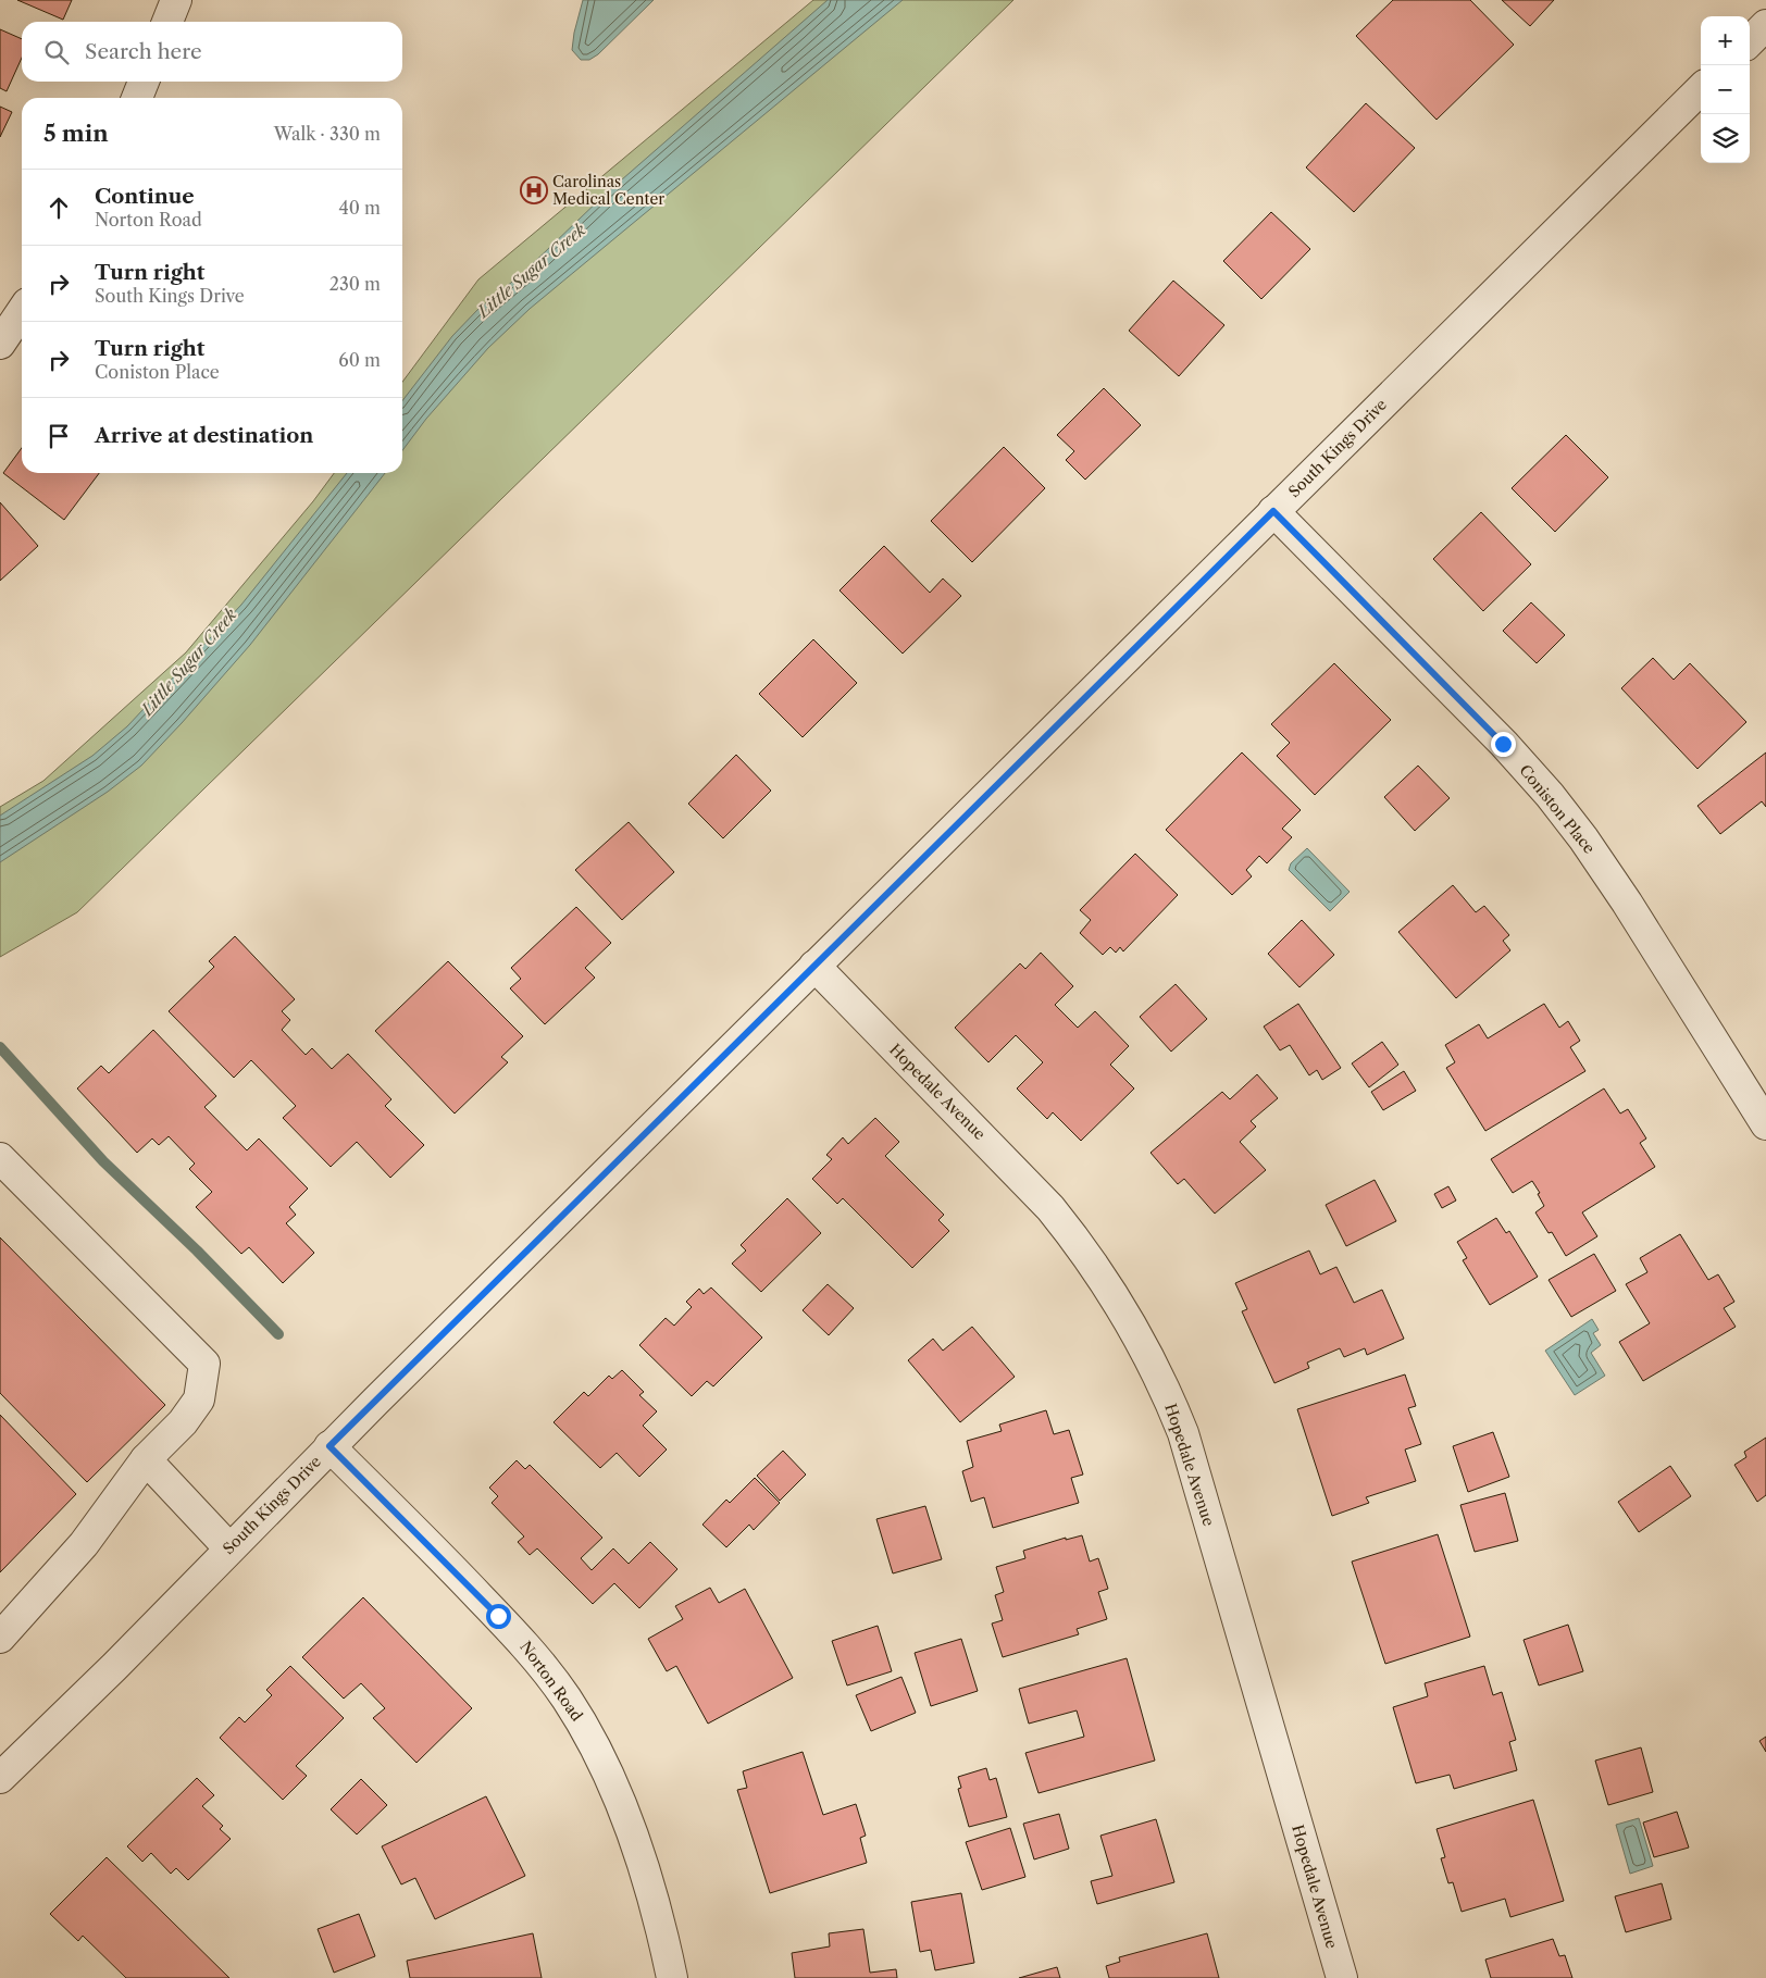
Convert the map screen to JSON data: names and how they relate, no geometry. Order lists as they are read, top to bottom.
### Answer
{
  "streets": {
    "street": [
      "South Kings Drive",
      "Coniston Place",
      "Hopedale Avenue",
      "Norton Road"
    ]
  },
  "crossings": [
    ["South Kings Drive", "Coniston Place"],
    ["South Kings Drive", "Hopedale Avenue"],
    ["South Kings Drive", "Norton Road"]
  ],
  "water": ["Little Sugar Creek"],
  "places": {
    "hospital": ["Carolinas Medical Center"]
  },
  "page": {
    "map_buttons": ["+", "−"],
    "search": "Search here",
    "heading": ["5 min", "Walk · 330 m"],
    "list": [
      ["Continue", "Norton Road", "40 m"],
      ["Turn right", "South Kings Drive", "230 m"],
      ["Turn right", "Coniston Place", "60 m"],
      "Arrive at destination"
    ]
  }
}
